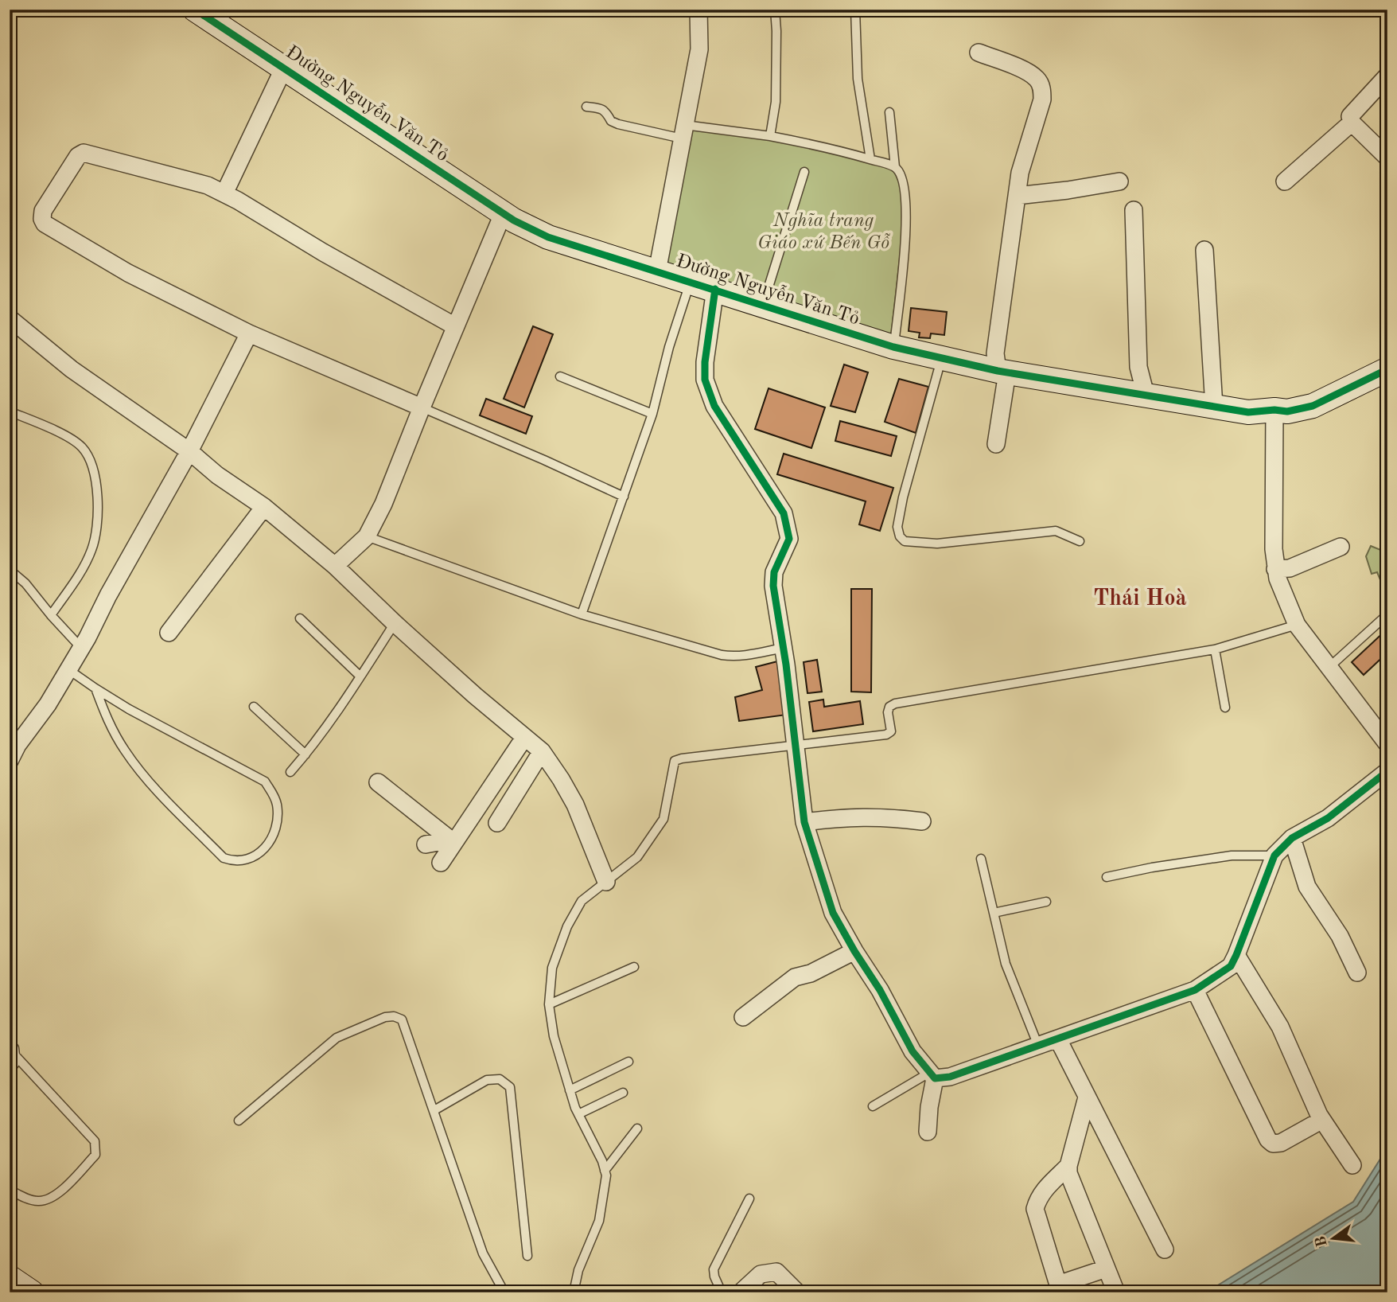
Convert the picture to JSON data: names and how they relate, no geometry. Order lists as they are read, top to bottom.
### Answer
{
  "streets": {
    "street": ["Đường Nguyễn Văn Tỏ"]
  },
  "districts": ["Thái Hoà"],
  "parks": ["Nghĩa trang Giáo xứ Bến Gỗ"],
  "north": "left"
}
